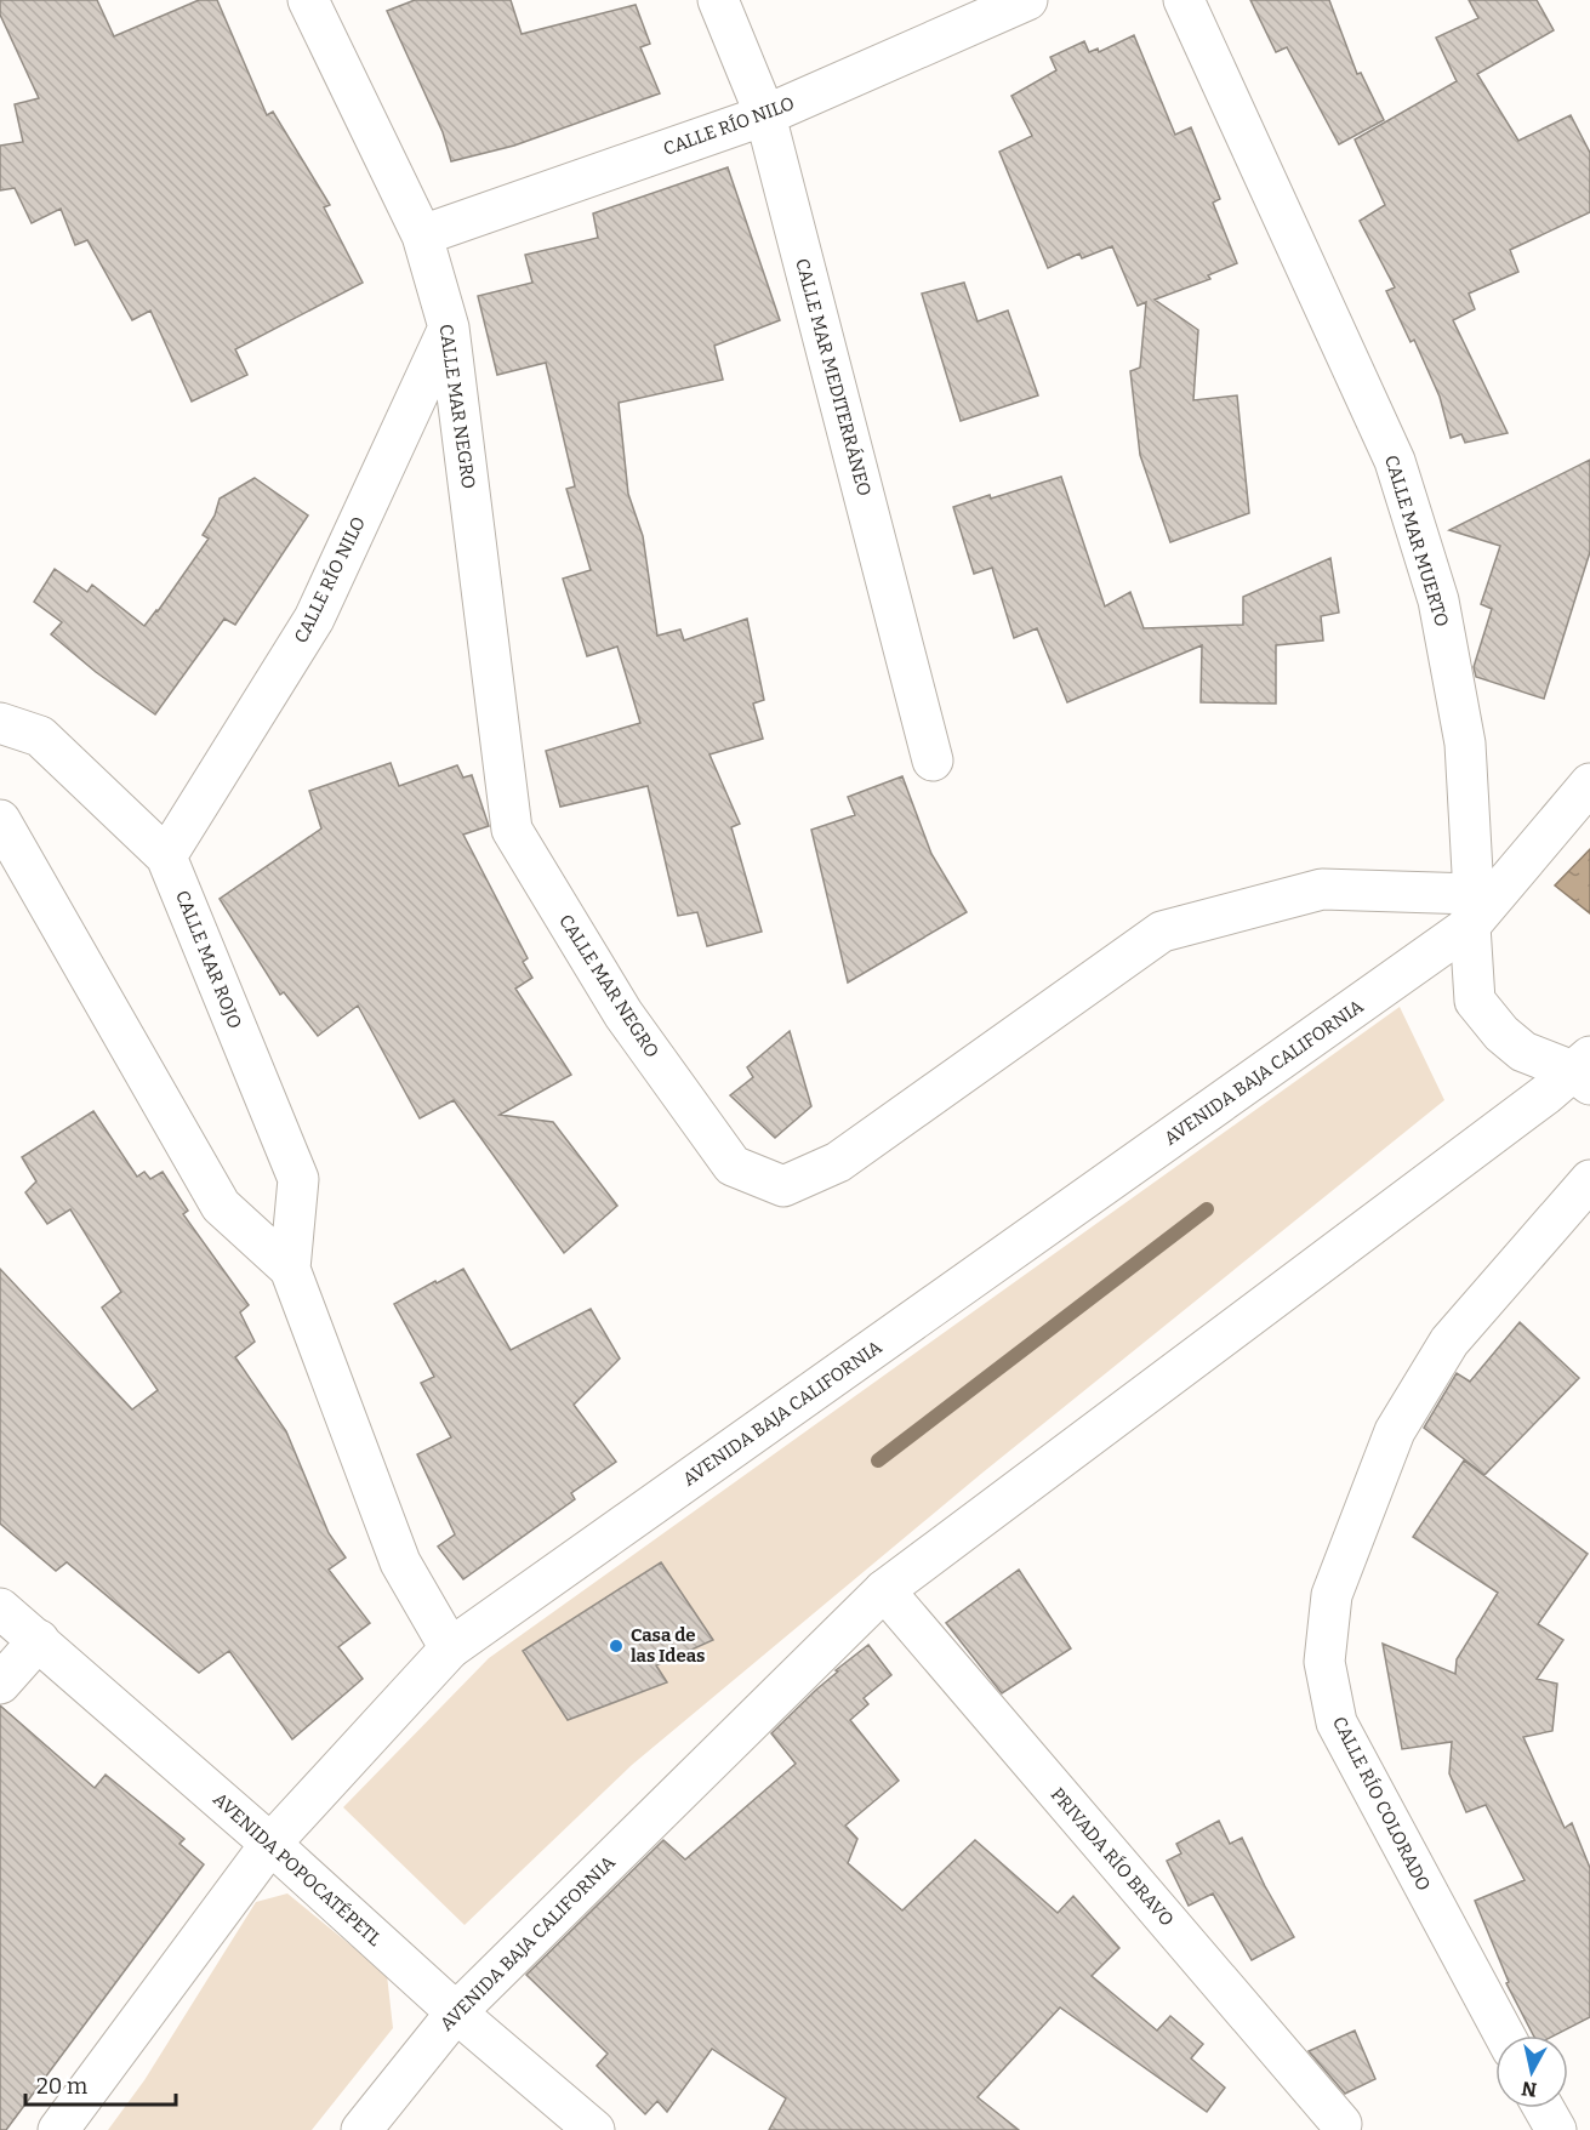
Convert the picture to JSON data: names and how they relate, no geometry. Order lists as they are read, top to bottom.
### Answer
{
  "streets": {
    "street": [
      "CALLE RÍO NILO",
      "CALLE MAR MEDITERRÁNEO",
      "CALLE MAR NEGRO",
      "CALLE MAR MUERTO",
      "CALLE MAR ROJO",
      "AVENIDA BAJA CALIFORNIA",
      "CALLE RÍO COLORADO",
      "PRIVADA RÍO BRAVO",
      "AVENIDA POPOCATÉPETL"
    ]
  },
  "crossings": [
    ["CALLE RÍO NILO", "CALLE MAR MEDITERRÁNEO"],
    ["CALLE RÍO NILO", "CALLE MAR NEGRO"],
    ["CALLE RÍO NILO", "CALLE MAR ROJO"],
    ["CALLE MAR NEGRO", "CALLE MAR MUERTO"],
    ["CALLE MAR NEGRO", "AVENIDA BAJA CALIFORNIA"],
    ["CALLE MAR MUERTO", "AVENIDA BAJA CALIFORNIA"],
    ["CALLE MAR ROJO", "AVENIDA BAJA CALIFORNIA"],
    ["AVENIDA BAJA CALIFORNIA", "PRIVADA RÍO BRAVO"],
    ["AVENIDA BAJA CALIFORNIA", "AVENIDA POPOCATÉPETL"]
  ],
  "places": ["Casa de las Ideas"],
  "scale_bar": "20 m",
  "north": "bottom"
}
